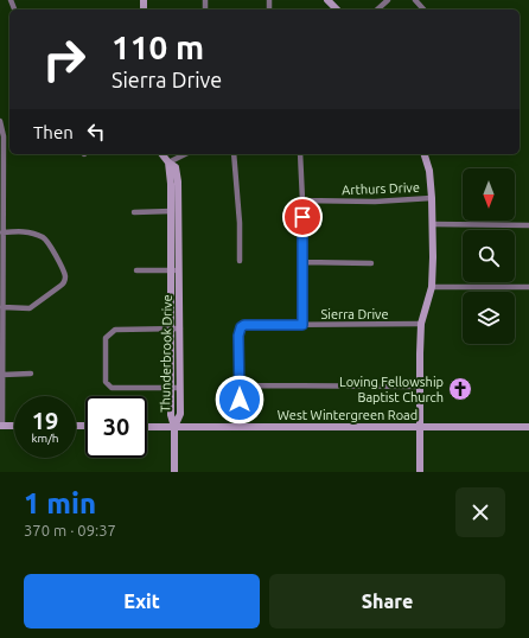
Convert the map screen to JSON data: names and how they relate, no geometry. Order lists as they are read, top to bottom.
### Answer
{
  "streets": {
    "street": [
      "Arthurs Drive",
      "Sierra Drive",
      "Thunderbrook Drive",
      "West Wintergreen Road"
    ]
  },
  "crossings": [
    ["Thunderbrook Drive", "West Wintergreen Road"]
  ],
  "places": {
    "church": ["Loving Fellowship Baptist Church"]
  },
  "north": "bottom",
  "page": {
    "turn": ["110 m", "Sierra Drive"],
    "then": "Then",
    "speed": "19 km/h",
    "limit": "30",
    "heading": ["1 min", "370 m · 09:37"],
    "buttons": ["Exit", "Share"]
  }
}
